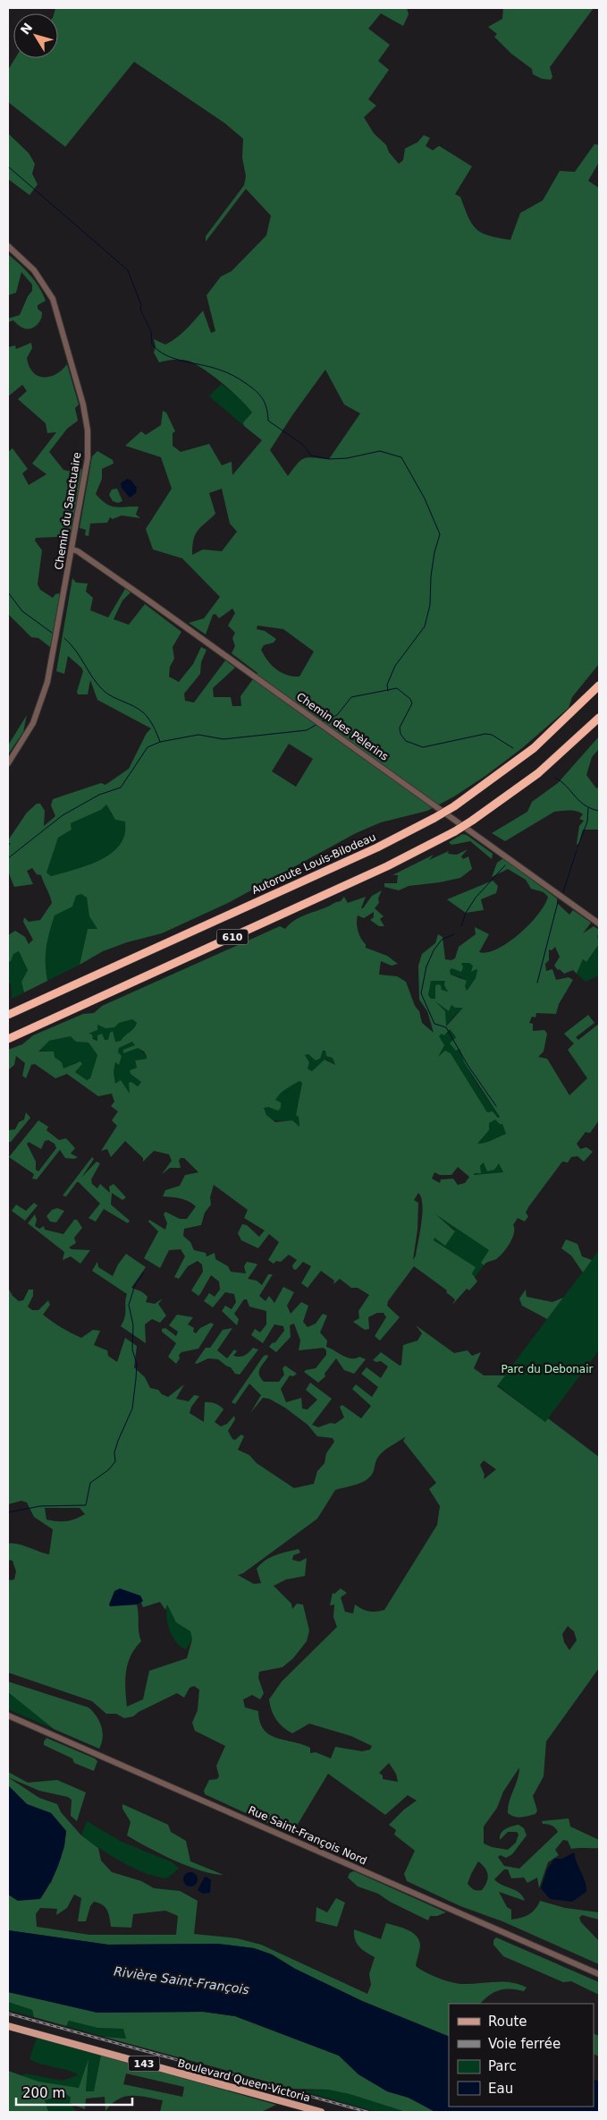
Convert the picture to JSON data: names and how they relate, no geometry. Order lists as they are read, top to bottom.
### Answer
{
  "streets": {
    "highway": ["Autoroute Louis-Bilodeau", "610"],
    "main road": ["143", "Boulevard Queen-Victoria"],
    "street": ["Chemin du Sanctuaire", "Chemin des Pèlerins", "Rue Saint-François Nord"]
  },
  "crossings": [
    ["Chemin du Sanctuaire", "Chemin des Pèlerins"]
  ],
  "water": ["Rivière Saint-François"],
  "parks": ["Parc du Debonair"],
  "legend": [
    "Route",
    "Voie ferrée",
    "Parc",
    "Eau"
  ],
  "scale_bar": "200 m",
  "north": "top left"
}
